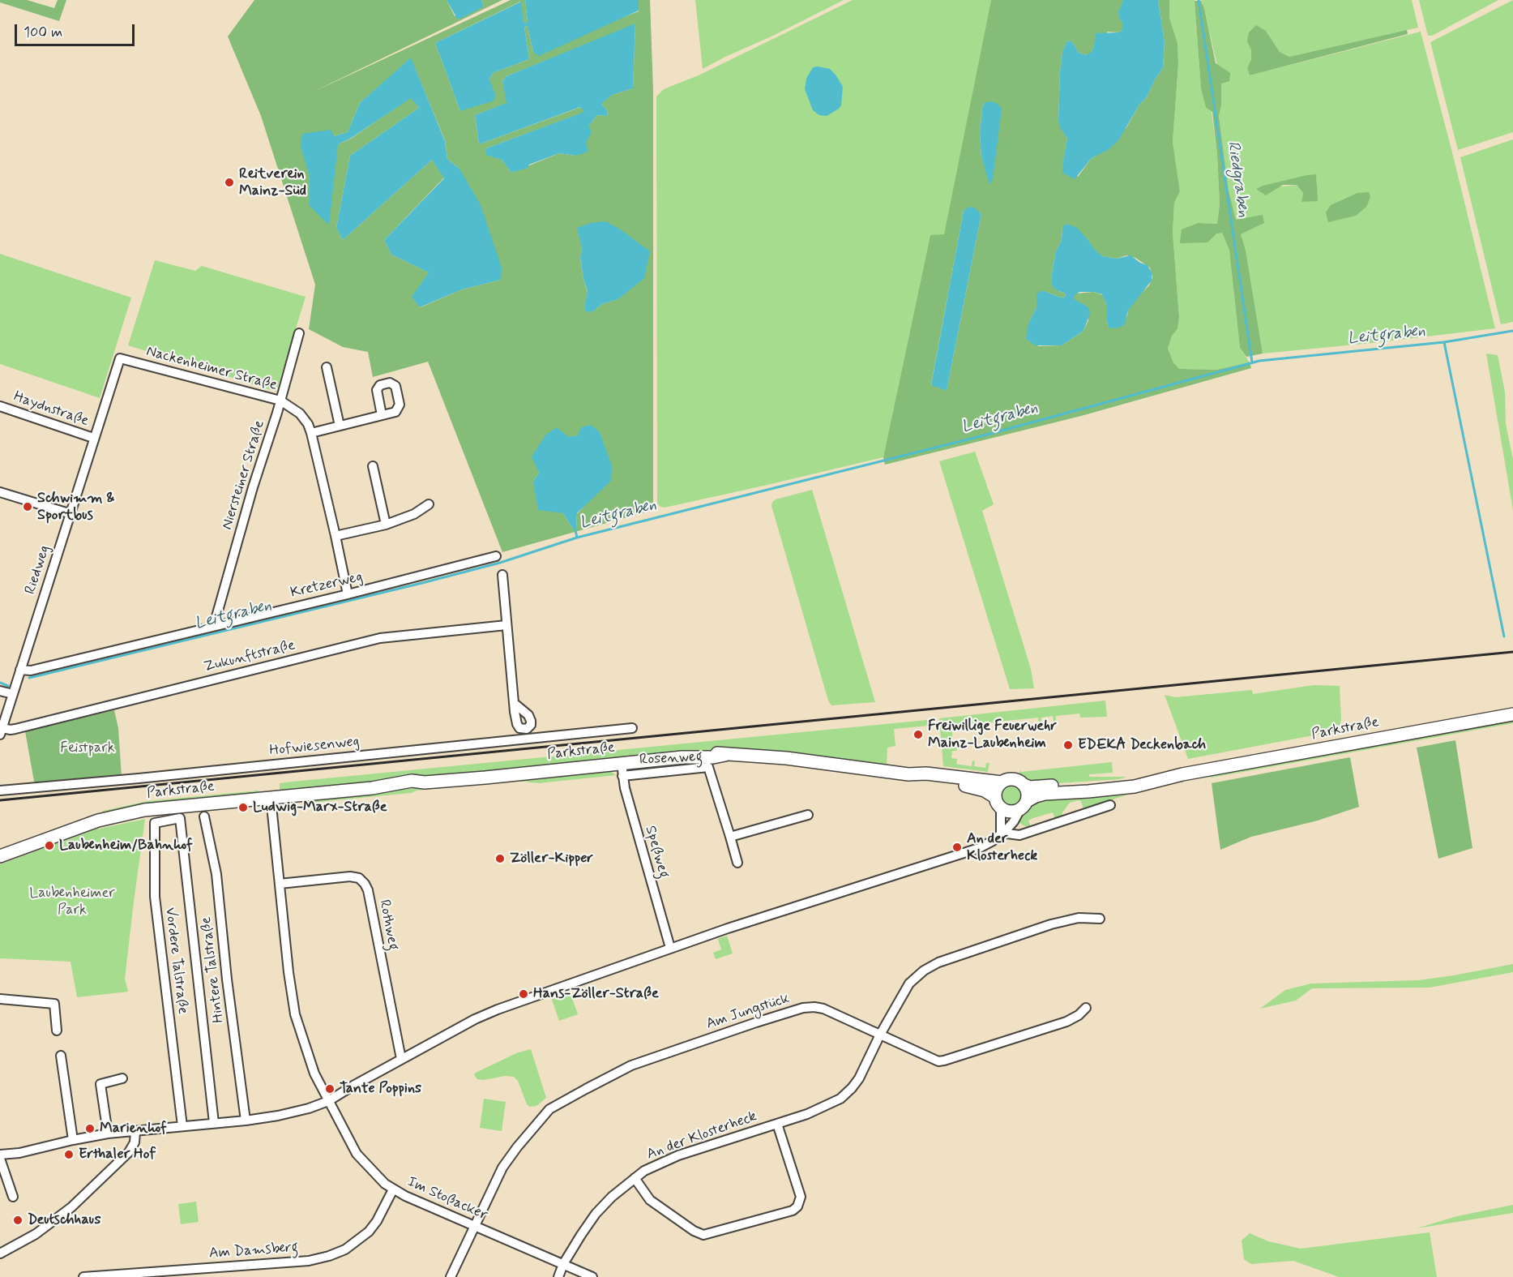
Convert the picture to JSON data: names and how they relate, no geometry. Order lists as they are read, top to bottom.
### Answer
{
  "streets": {
    "main road": ["Parkstraße"],
    "street": [
      "Nackenheimer Straße",
      "Haydnstraße",
      "Niersteiner Straße",
      "Riedweg",
      "Kretzerweg",
      "Zukunftstraße",
      "Hofwiesenweg",
      "Rosenweg",
      "Speßweg",
      "Rothweg",
      "Vordere Talstraße",
      "Hintere Talstraße",
      "Am Jungstück",
      "An der Klosterheck",
      "Im Stoßacker",
      "Am Damsberg"
    ]
  },
  "crossings": [
    ["Nackenheimer Straße", "Niersteiner Straße"],
    ["Nackenheimer Straße", "Riedweg"],
    ["Nackenheimer Straße", "Kretzerweg"],
    ["Haydnstraße", "Riedweg"],
    ["Niersteiner Straße", "Kretzerweg"],
    ["Riedweg", "Kretzerweg"],
    ["Riedweg", "Zukunftstraße"],
    ["Parkstraße", "Rosenweg"],
    ["Parkstraße", "Speßweg"],
    ["Rosenweg", "Speßweg"],
    ["Am Jungstück", "An der Klosterheck"],
    ["Am Jungstück", "Im Stoßacker"],
    ["An der Klosterheck", "Im Stoßacker"],
    ["Im Stoßacker", "Am Damsberg"]
  ],
  "water": ["Riedgraben", "Leitgraben"],
  "parks": ["Feistpark", "Laubenheimer Park"],
  "places": [
    "Reitverein Mainz-Süd",
    "Schwimm & Sportbus",
    "Freiwillige Feuerwehr Mainz-Laubenheim",
    "EDEKA Deckenbach",
    "Ludwig-Marx-Straße",
    "Laubenheim/Bahnhof",
    "An der Klosterheck",
    "Zöller-Kipper",
    "Hans-Zöller-Straße",
    "Tante Poppins",
    "Marienhof",
    "Erthaler Hof",
    "Deutschhaus"
  ],
  "scale_bar": "100 m"
}
